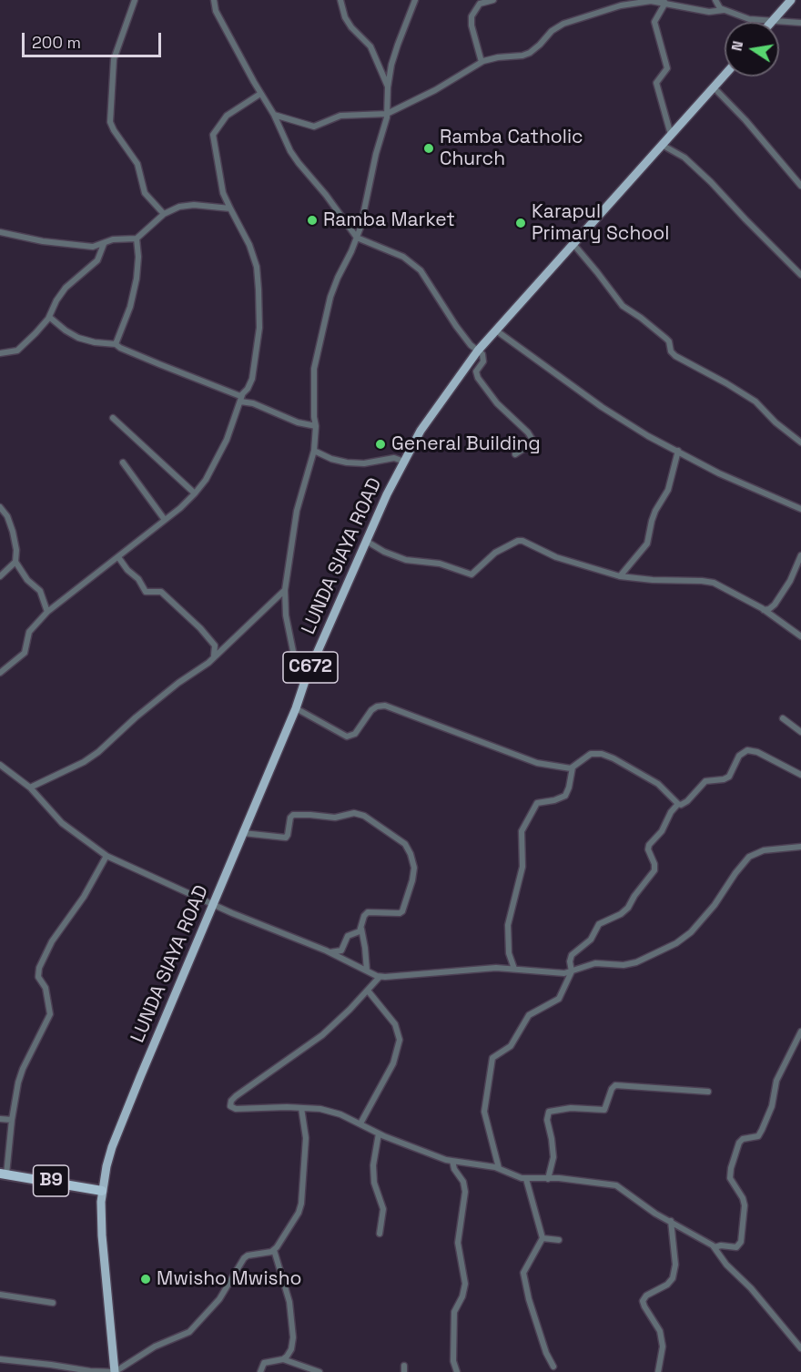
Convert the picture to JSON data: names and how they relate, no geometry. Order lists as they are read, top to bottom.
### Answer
{
  "streets": {
    "highway": ["B9"],
    "main road": ["LUNDA SIAYA ROAD", "C672"]
  },
  "crossings": [
    ["LUNDA SIAYA ROAD", "B9"]
  ],
  "places": [
    "Ramba Catholic Church",
    "Ramba Market",
    "Karapul Primary School",
    "General Building",
    "Mwisho Mwisho"
  ],
  "scale_bar": "200 m",
  "north": "left"
}
